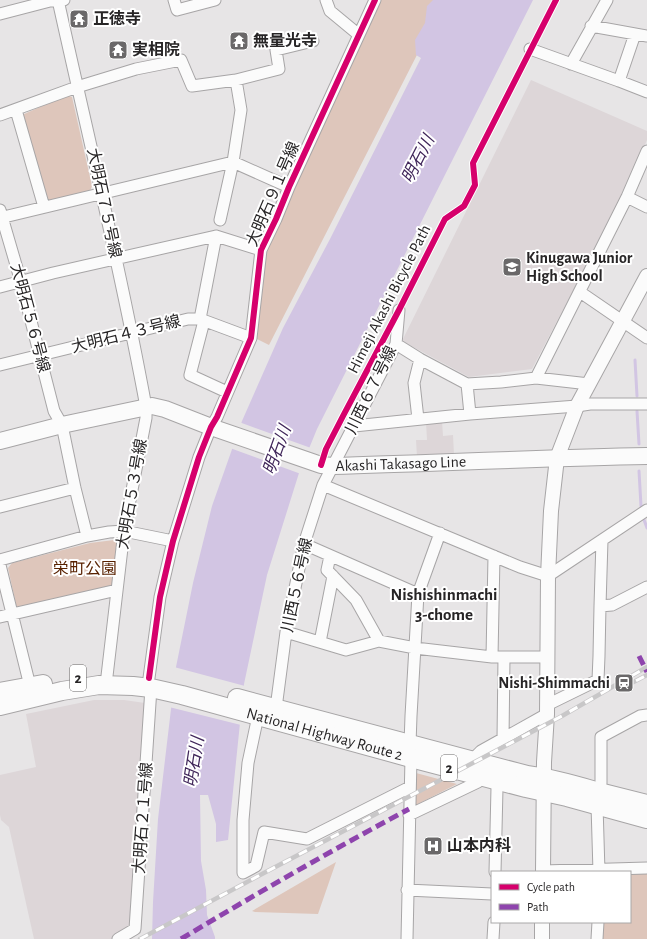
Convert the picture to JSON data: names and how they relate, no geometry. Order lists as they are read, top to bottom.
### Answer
{
  "streets": {
    "highway": ["2", "National Highway Route 2"],
    "main road": ["Akashi Takasago Line"],
    "street": [
      "大明石９１号線",
      "大明石７５号線",
      "大明石５６号線",
      "大明石４３号線",
      "川西６７号線",
      "大明石５３号線",
      "川西５６号線",
      "大明石２１号線"
    ],
    "cycle path": ["Himeji Akashi Bicycle Path"]
  },
  "crossings": [
    ["大明石９１号線", "大明石４３号線"],
    ["大明石９１号線", "Akashi Takasago Line"],
    ["大明石９１号線", "National Highway Route 2"],
    ["大明石９１号線", "大明石２１号線"],
    ["大明石７５号線", "大明石４３号線"],
    ["大明石７５号線", "Akashi Takasago Line"],
    ["大明石７５号線", "大明石５３号線"],
    ["大明石５６号線", "大明石４３号線"],
    ["大明石５６号線", "Akashi Takasago Line"],
    ["川西６７号線", "Akashi Takasago Line"],
    ["川西６７号線", "川西５６号線"],
    ["Akashi Takasago Line", "大明石５３号線"],
    ["Akashi Takasago Line", "川西５６号線"],
    ["大明石５３号線", "National Highway Route 2"],
    ["川西５６号線", "National Highway Route 2"],
    ["National Highway Route 2", "大明石２１号線"]
  ],
  "districts": ["Nishishinmachi 3-chome"],
  "water": ["明石川"],
  "parks": ["栄町公園"],
  "places": {
    "temple": ["正徳寺", "無量光寺", "実相院"],
    "school or university": ["Kinugawa Junior High School"],
    "station": ["Nishi-Shimmachi"],
    "hospital": ["山本内科"]
  },
  "legend": ["Cycle path", "Path"]
}
